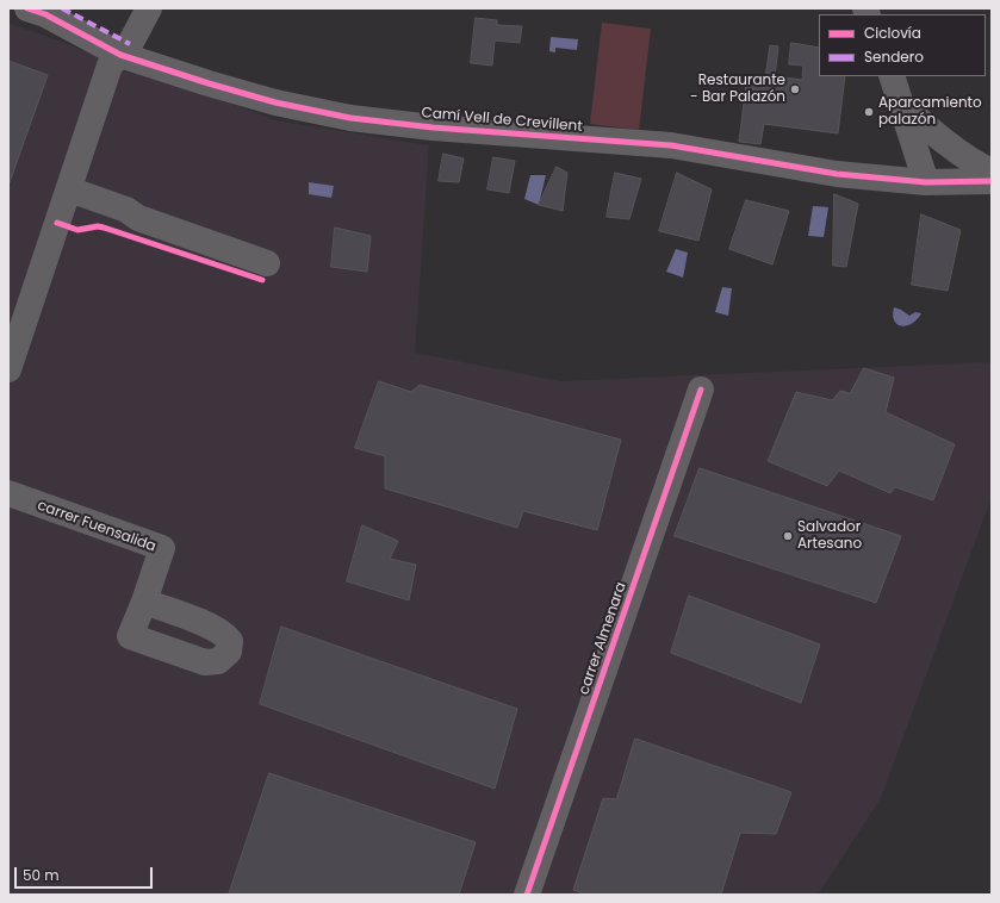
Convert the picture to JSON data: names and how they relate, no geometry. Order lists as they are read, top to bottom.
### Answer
{
  "streets": {
    "street": ["Camí Vell de Crevillent", "carrer Fuensalida", "carrer Almenara"]
  },
  "places": ["Restaurante - Bar Palazón", "Aparcamiento palazón", "Salvador Artesano"],
  "legend": ["Ciclovía", "Sendero"],
  "scale_bar": "50 m"
}
